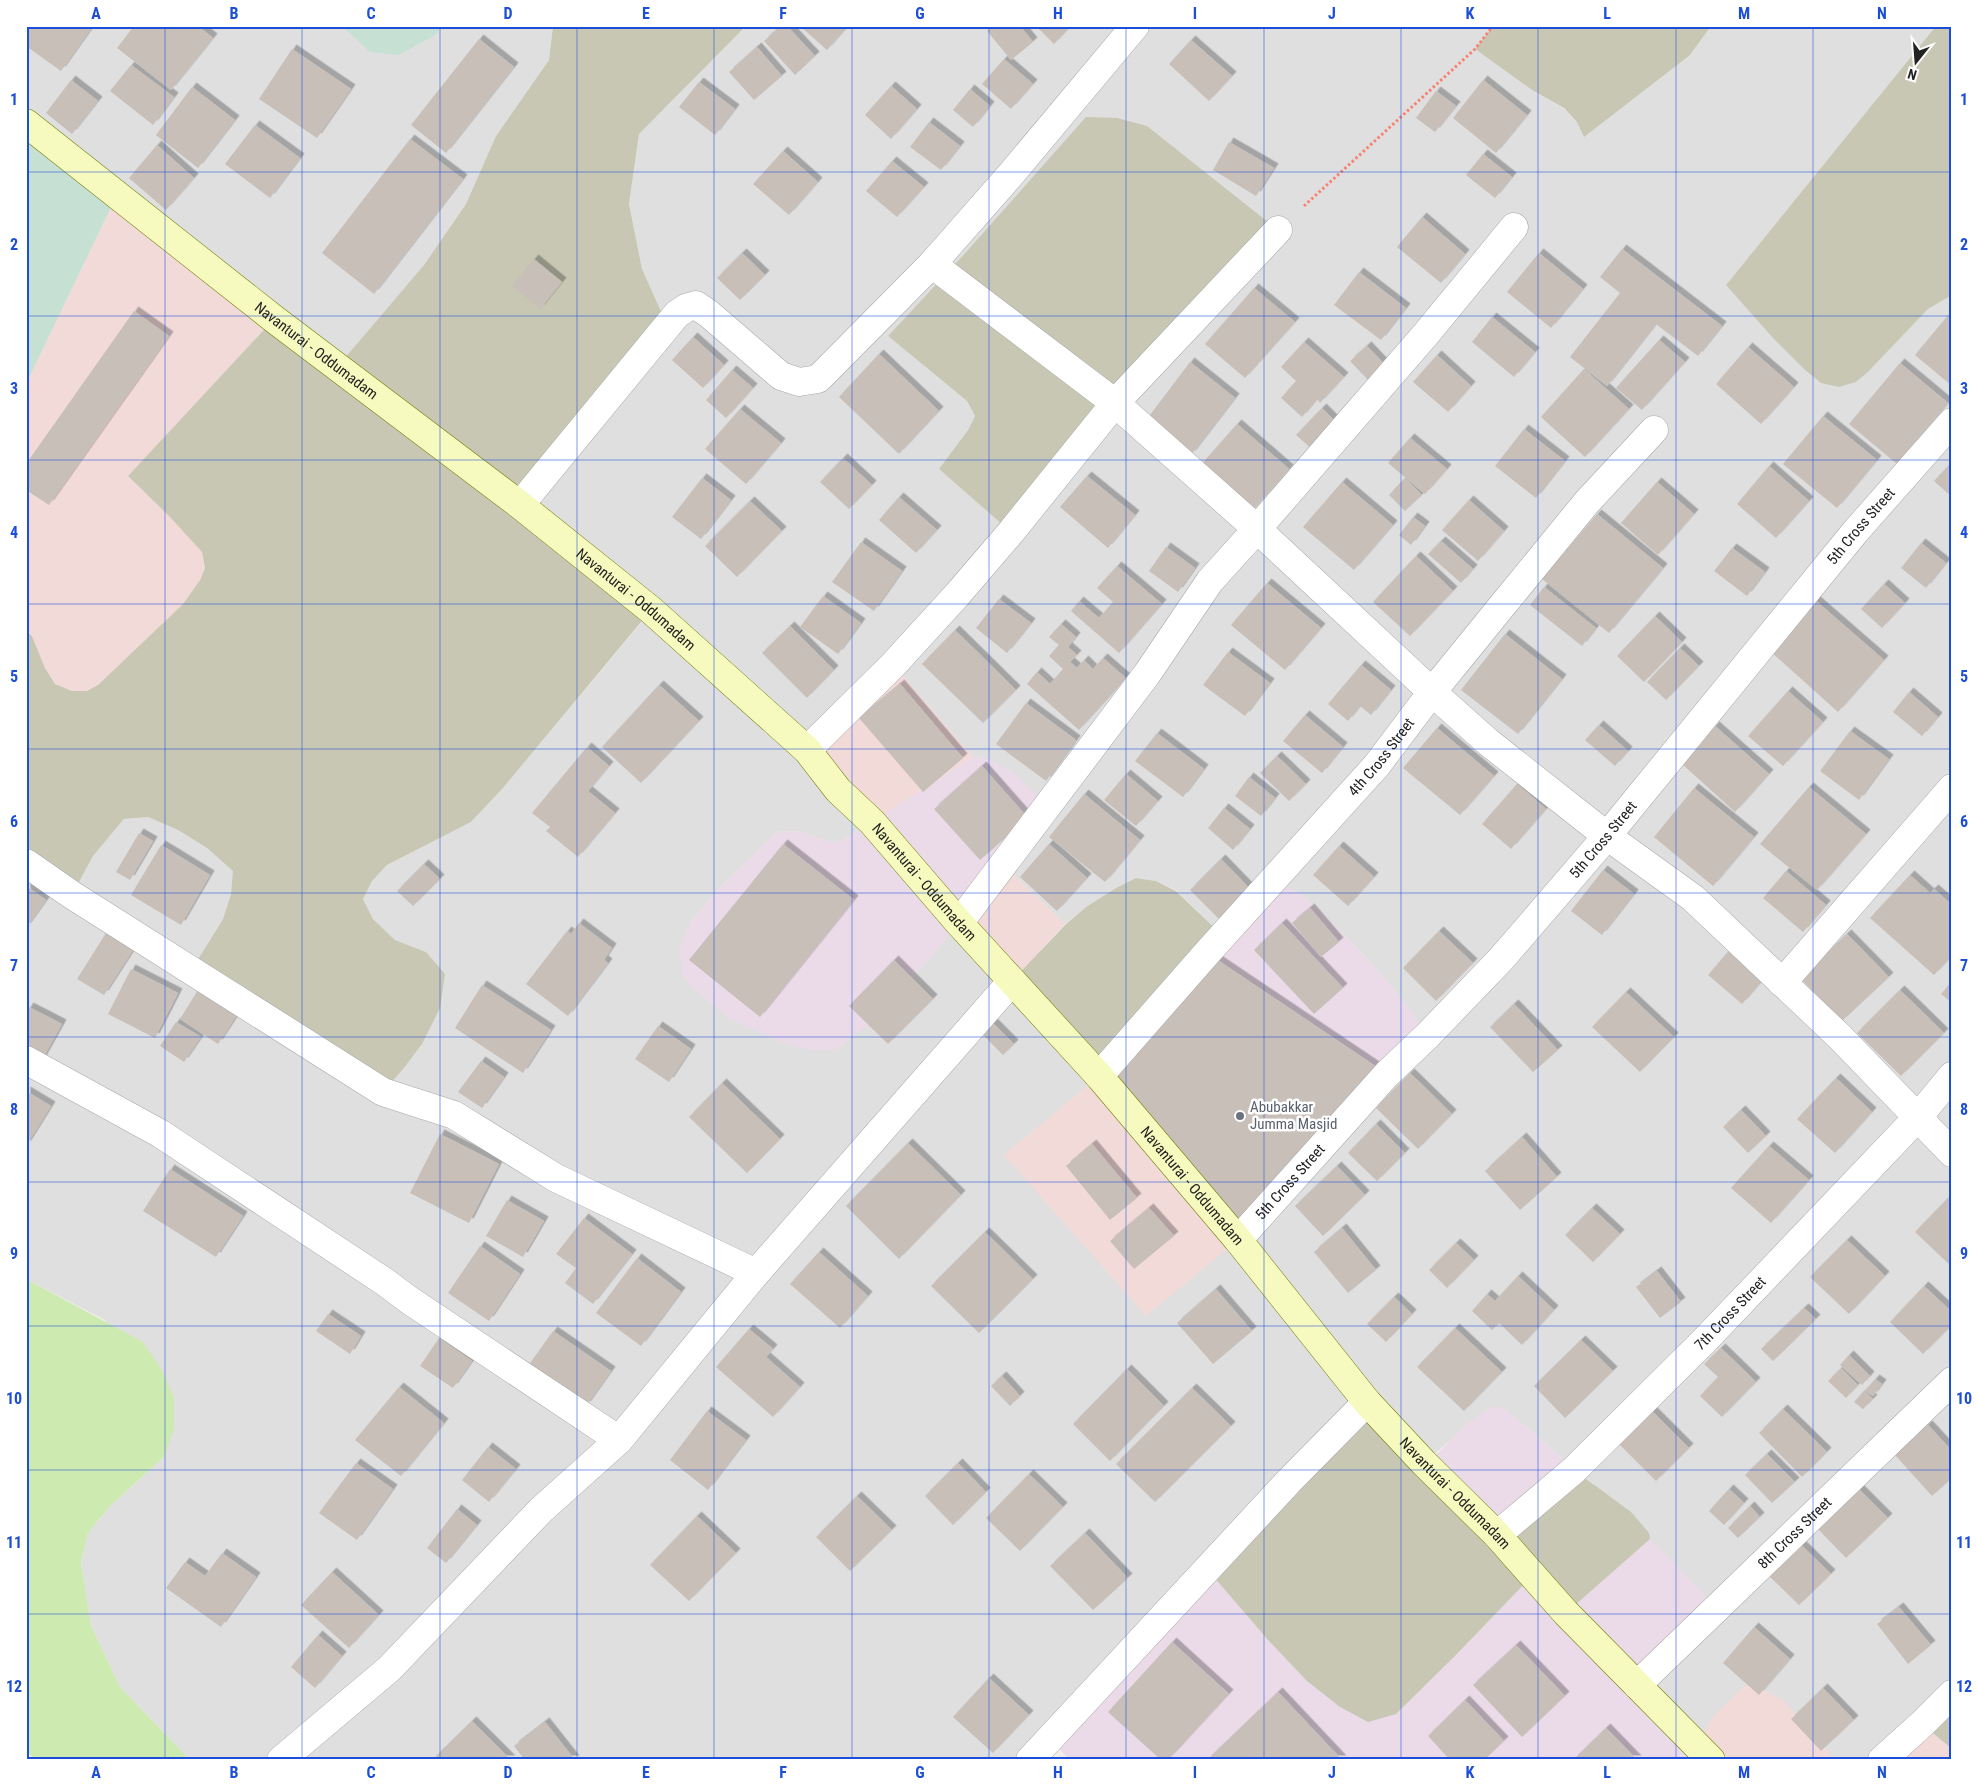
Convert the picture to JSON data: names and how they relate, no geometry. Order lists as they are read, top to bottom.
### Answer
{
  "streets": {
    "main road": ["Navanturai - Oddumadam"],
    "street": [
      "5th Cross Street",
      "4th Cross Street",
      "7th Cross Street",
      "8th Cross Street"
    ]
  },
  "crossings": [
    ["Navanturai - Oddumadam", "5th Cross Street"],
    ["Navanturai - Oddumadam", "4th Cross Street"],
    ["Navanturai - Oddumadam", "7th Cross Street"],
    ["Navanturai - Oddumadam", "8th Cross Street"]
  ],
  "places": ["Abubakkar Jumma Masjid"],
  "north": "bottom",
  "grid": {
    "columns": [
      "A",
      "B",
      "C",
      "D",
      "E",
      "F",
      "G",
      "H",
      "I",
      "J",
      "K",
      "L",
      "M",
      "N"
    ],
    "rows": [
      "1",
      "2",
      "3",
      "4",
      "5",
      "6",
      "7",
      "8",
      "9",
      "10",
      "11",
      "12"
    ]
  }
}
